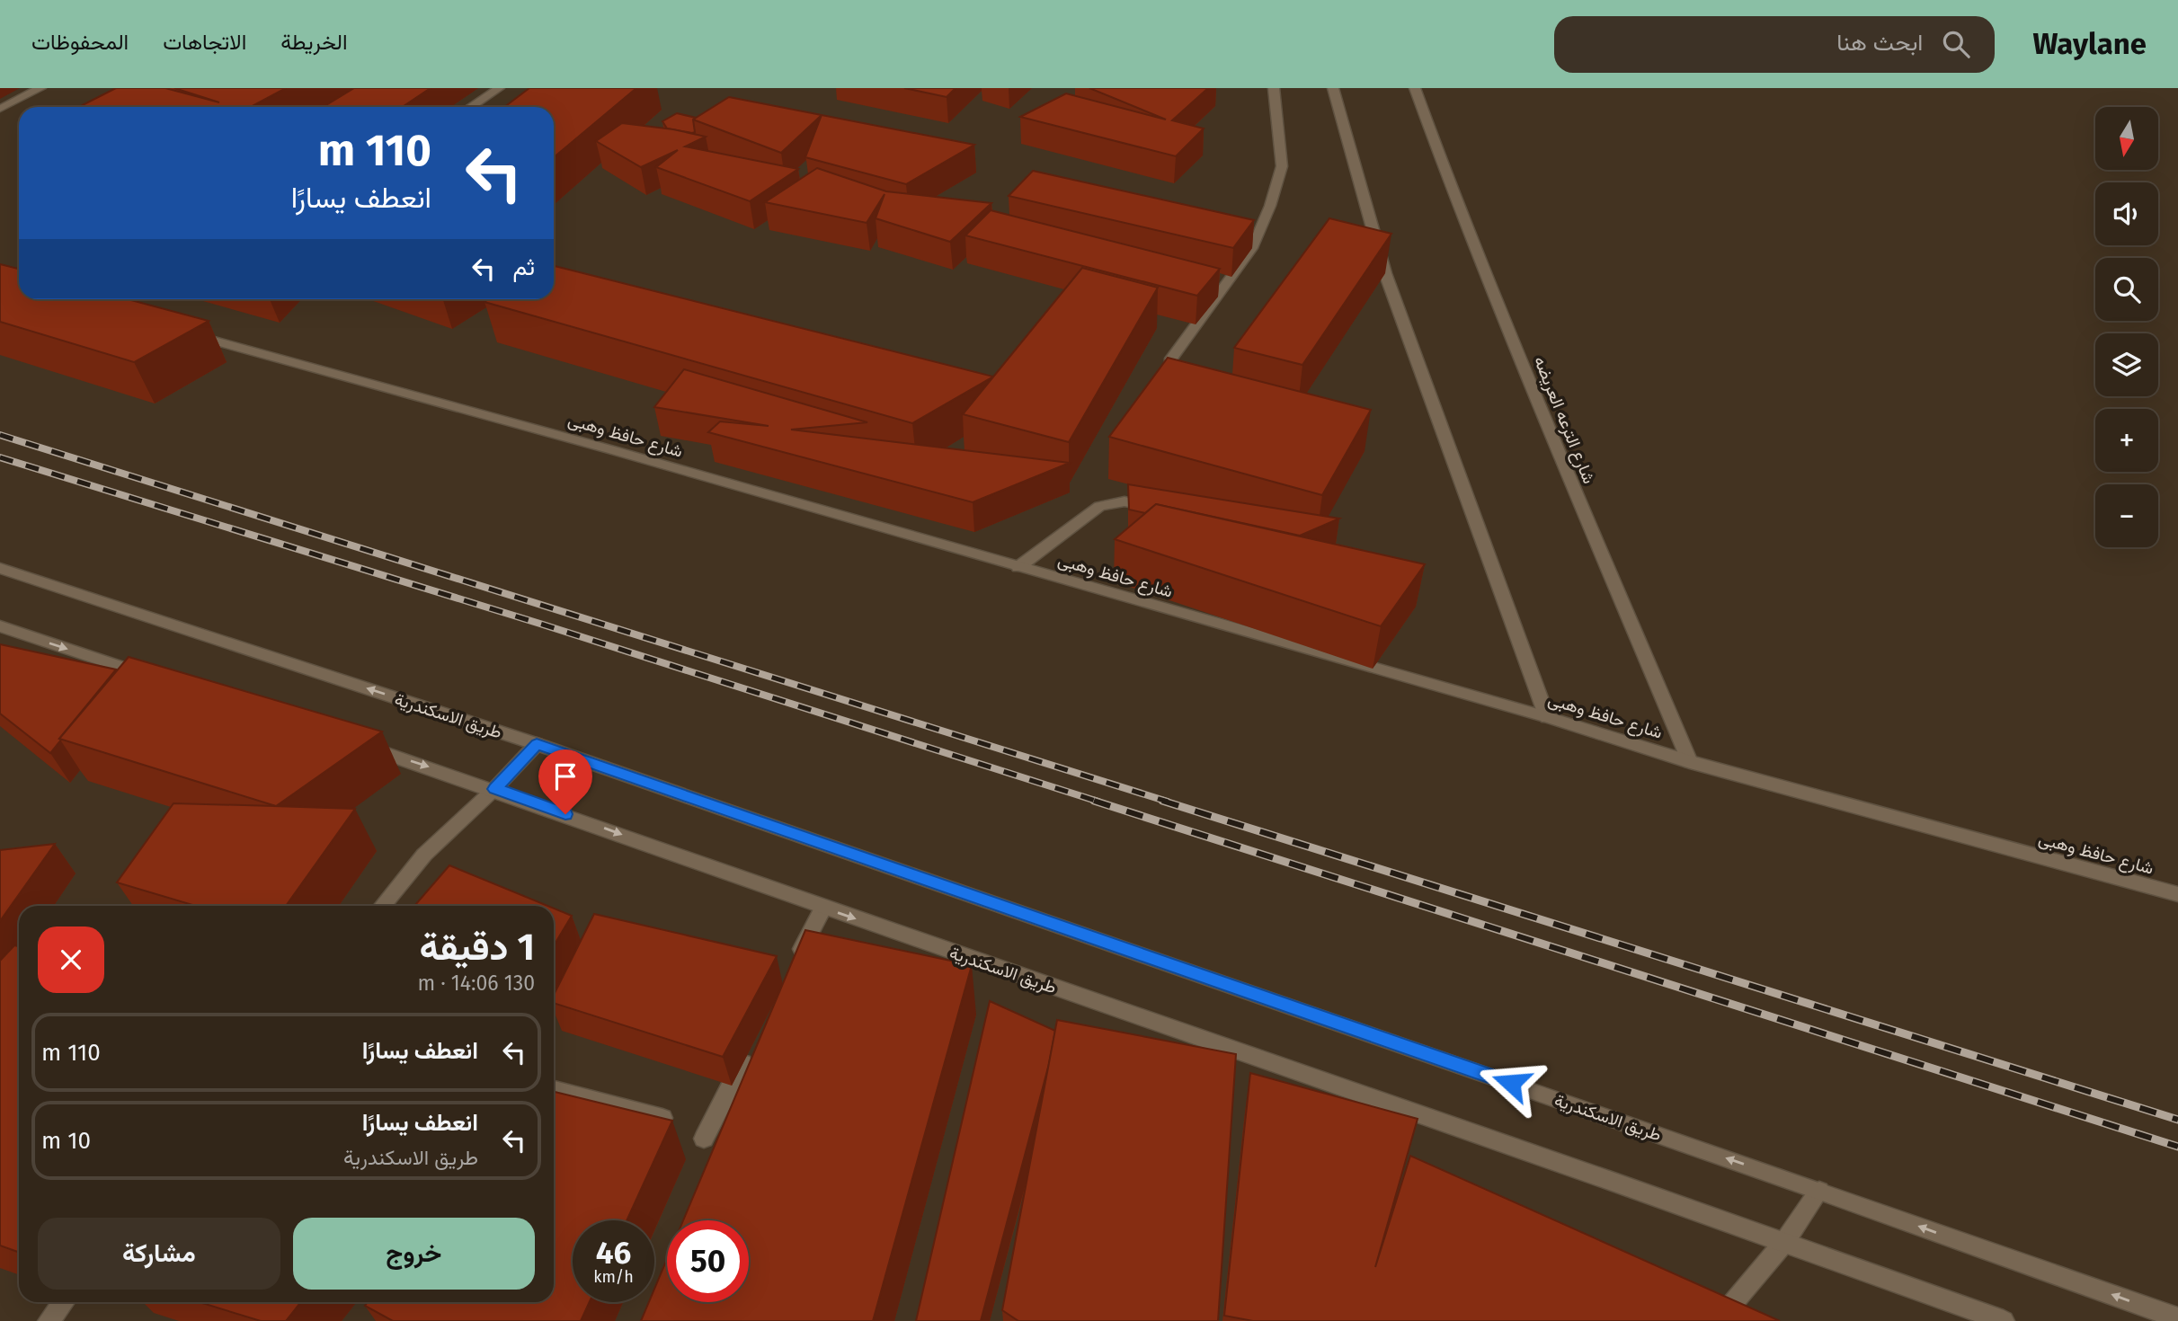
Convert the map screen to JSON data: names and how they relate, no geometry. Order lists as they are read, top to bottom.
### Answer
{
  "streets": {
    "main road": ["شارع الترعه العريضه", "شارع حافظ وهبى", "طريق الاسكندرية"]
  },
  "crossings": [
    ["شارع الترعه العريضه", "شارع حافظ وهبى"]
  ],
  "north": "bottom",
  "page": {
    "header": "Waylane",
    "search": "ابحث هنا",
    "nav": ["الخريطة", "الاتجاهات", "المحفوظات"],
    "map_buttons": ["+", "−"],
    "turn": ["110 m", "انعطف يسارًا"],
    "then": "ثم",
    "heading": ["1 دقيقة", "130 m · 14:06"],
    "list": [
      {
        "name": "انعطف يسارًا",
        "value": "110 m"
      },
      {
        "name": "انعطف يسارًا",
        "note": "طريق الاسكندرية",
        "value": "10 m"
      }
    ],
    "buttons": ["خروج", "مشاركة"],
    "speed": "46 km/h",
    "limit": "50"
  }
}
